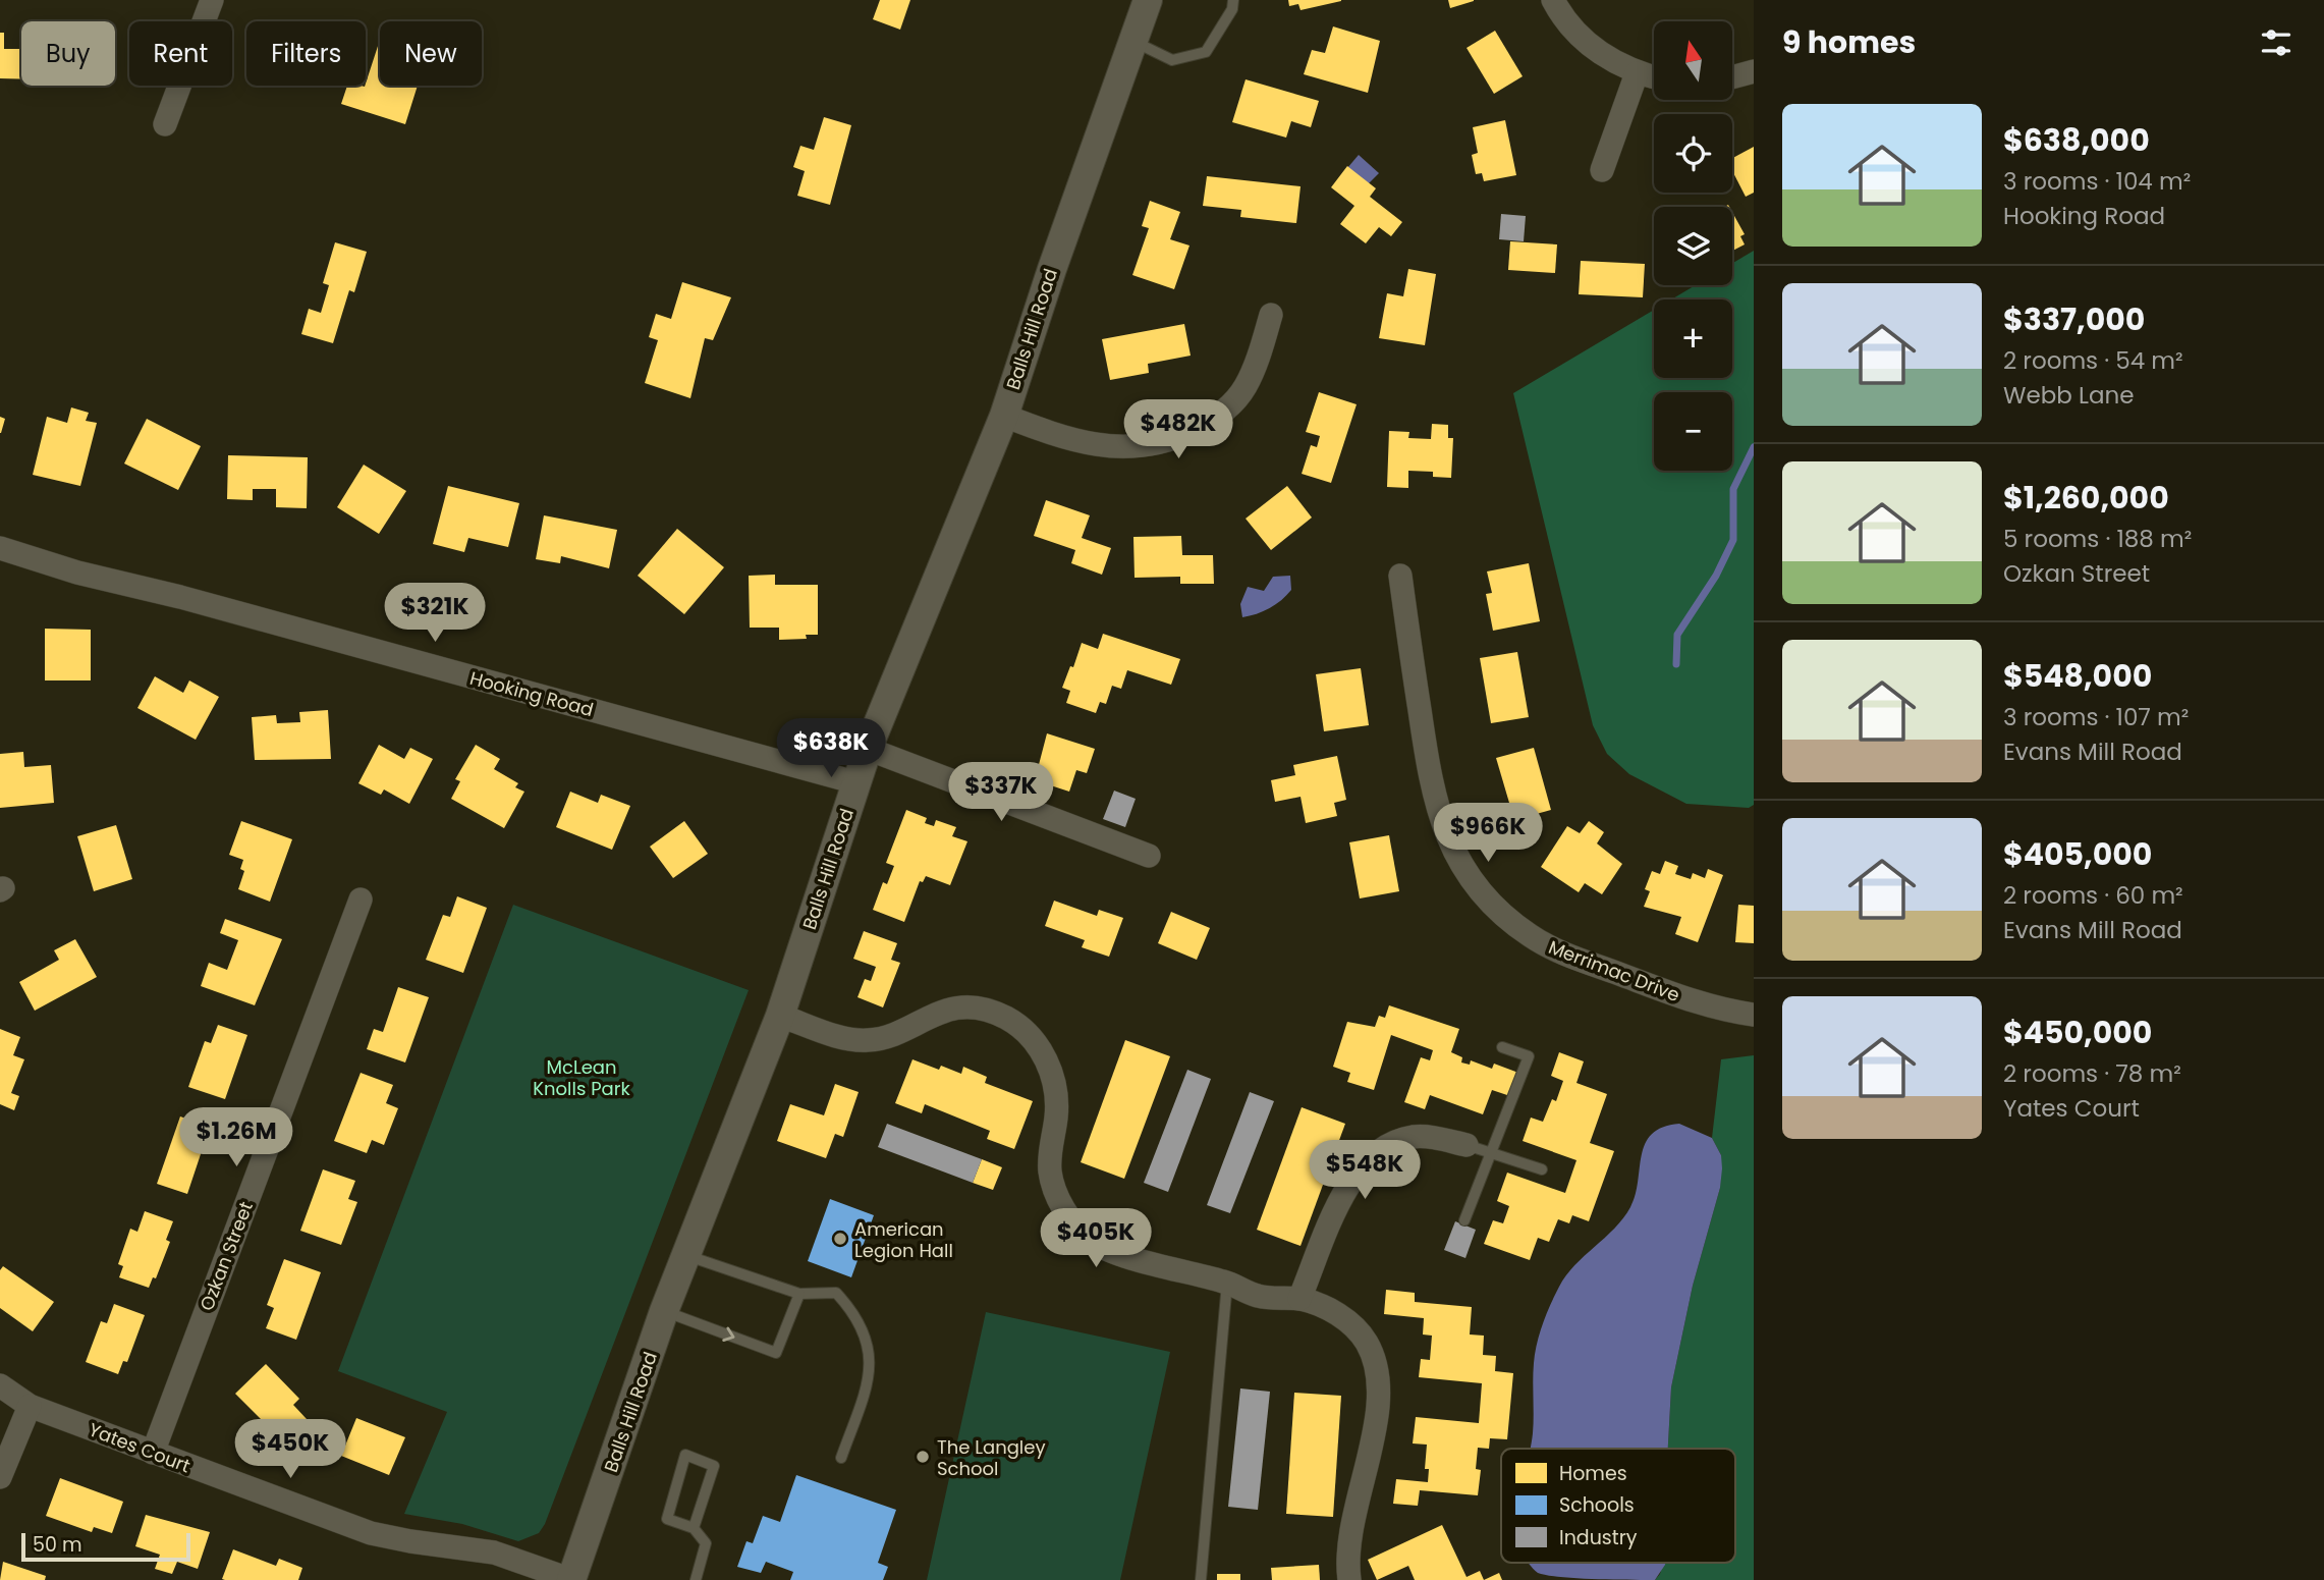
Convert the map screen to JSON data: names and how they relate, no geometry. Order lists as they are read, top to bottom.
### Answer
{
  "streets": {
    "street": [
      "Balls Hill Road",
      "Hooking Road",
      "Merrimac Drive",
      "Ozkan Street",
      "Yates Court"
    ]
  },
  "crossings": [
    ["Balls Hill Road", "Hooking Road"],
    ["Balls Hill Road", "Yates Court"],
    ["Ozkan Street", "Yates Court"]
  ],
  "parks": ["McLean Knolls Park"],
  "places": ["American Legion Hall", "The Langley School"],
  "legend": ["Homes", "Schools", "Industry"],
  "scale_bar": "50 m",
  "north": "top",
  "page": {
    "heading": "9 homes",
    "map_buttons": ["+", "−"],
    "chip": [
      "Buy",
      "Rent",
      "Filters",
      "New"
    ],
    "list": [
      {
        "name": "$638,000",
        "note": "3 rooms · 104 m² · Hooking Road"
      },
      {
        "name": "$337,000",
        "note": "2 rooms · 54 m² · Webb Lane"
      },
      {
        "name": "$1,260,000",
        "note": "5 rooms · 188 m² · Ozkan Street"
      },
      {
        "name": "$548,000",
        "note": "3 rooms · 107 m² · Evans Mill Road"
      },
      {
        "name": "$405,000",
        "note": "2 rooms · 60 m² · Evans Mill Road"
      },
      {
        "name": "$450,000",
        "note": "2 rooms · 78 m² · Yates Court"
      }
    ],
    "price": [
      "$482K",
      "$321K",
      "$638K",
      "$337K",
      "$966K",
      "$1.26M",
      "$548K",
      "$405K",
      "$450K"
    ],
    "scale": "50 m"
  }
}
